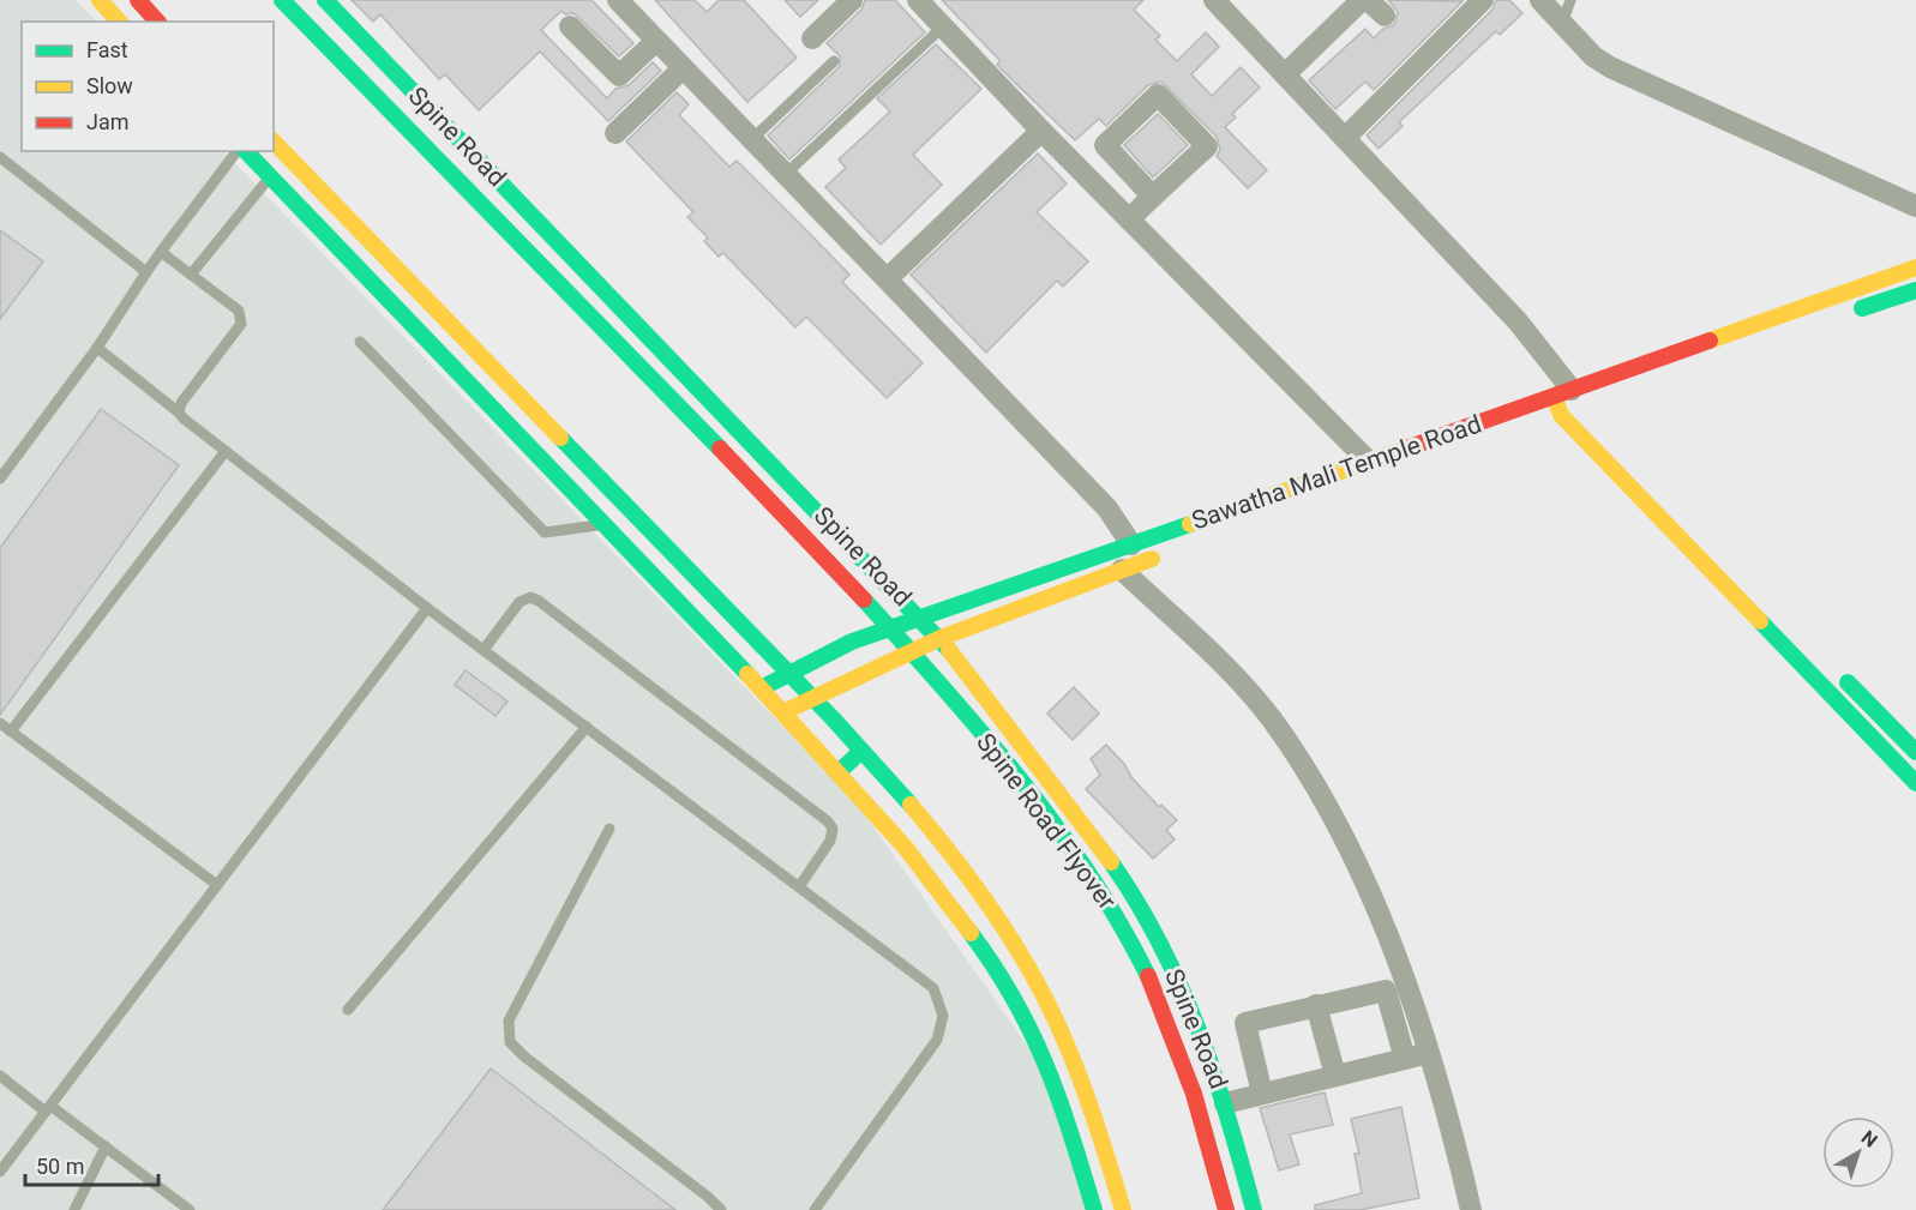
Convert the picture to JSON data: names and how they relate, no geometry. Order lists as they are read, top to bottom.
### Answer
{
  "streets": {
    "street": ["Spine Road", "Sawatha Mali Temple Road", "Spine Road Flyover"]
  },
  "crossings": [
    ["Spine Road", "Sawatha Mali Temple Road"],
    ["Spine Road", "Spine Road Flyover"]
  ],
  "legend": ["Fast", "Slow", "Jam"],
  "scale_bar": "50 m",
  "north": "top right"
}
